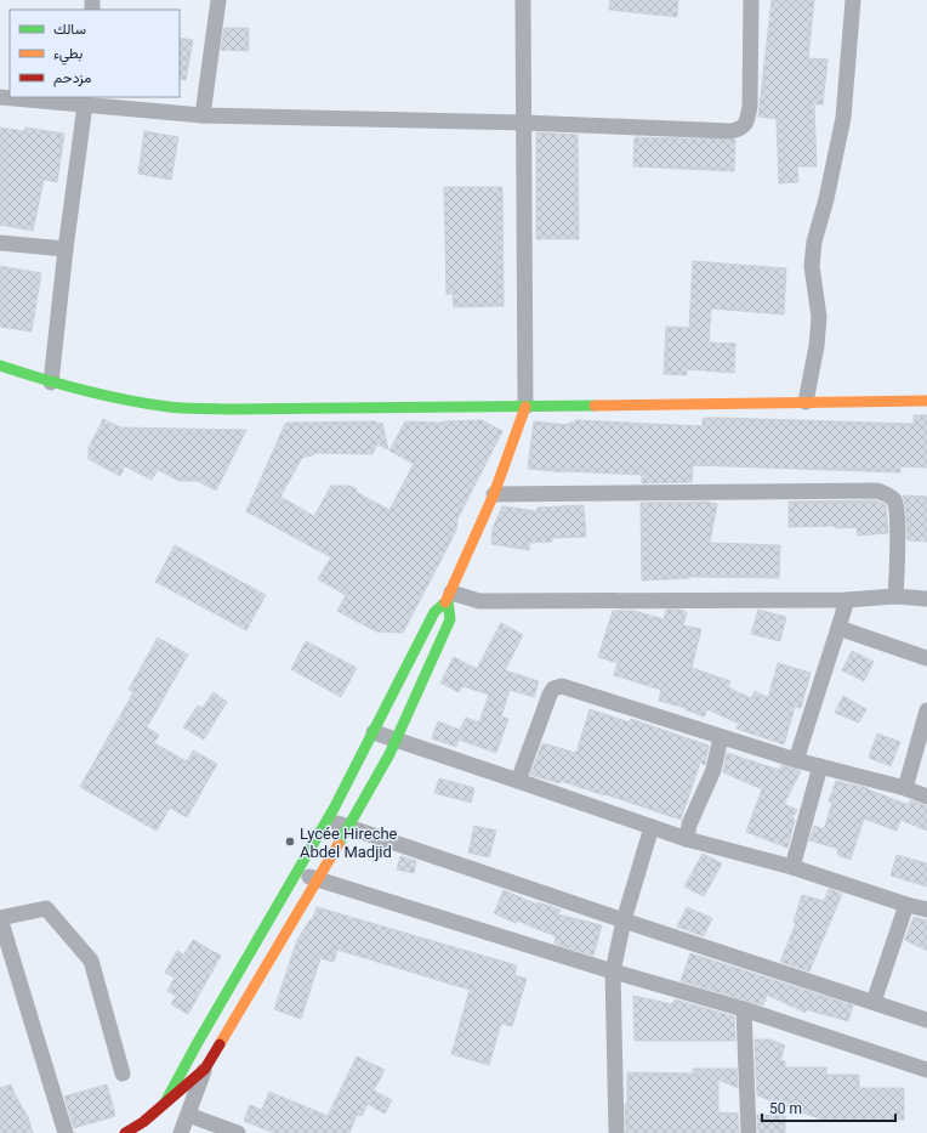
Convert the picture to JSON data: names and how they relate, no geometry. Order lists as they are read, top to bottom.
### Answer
{
  "places": ["Lycée Hireche Abdel Madjid"],
  "legend": ["سالك", "بطيء", "مزدحم"],
  "scale_bar": "50 m"
}
